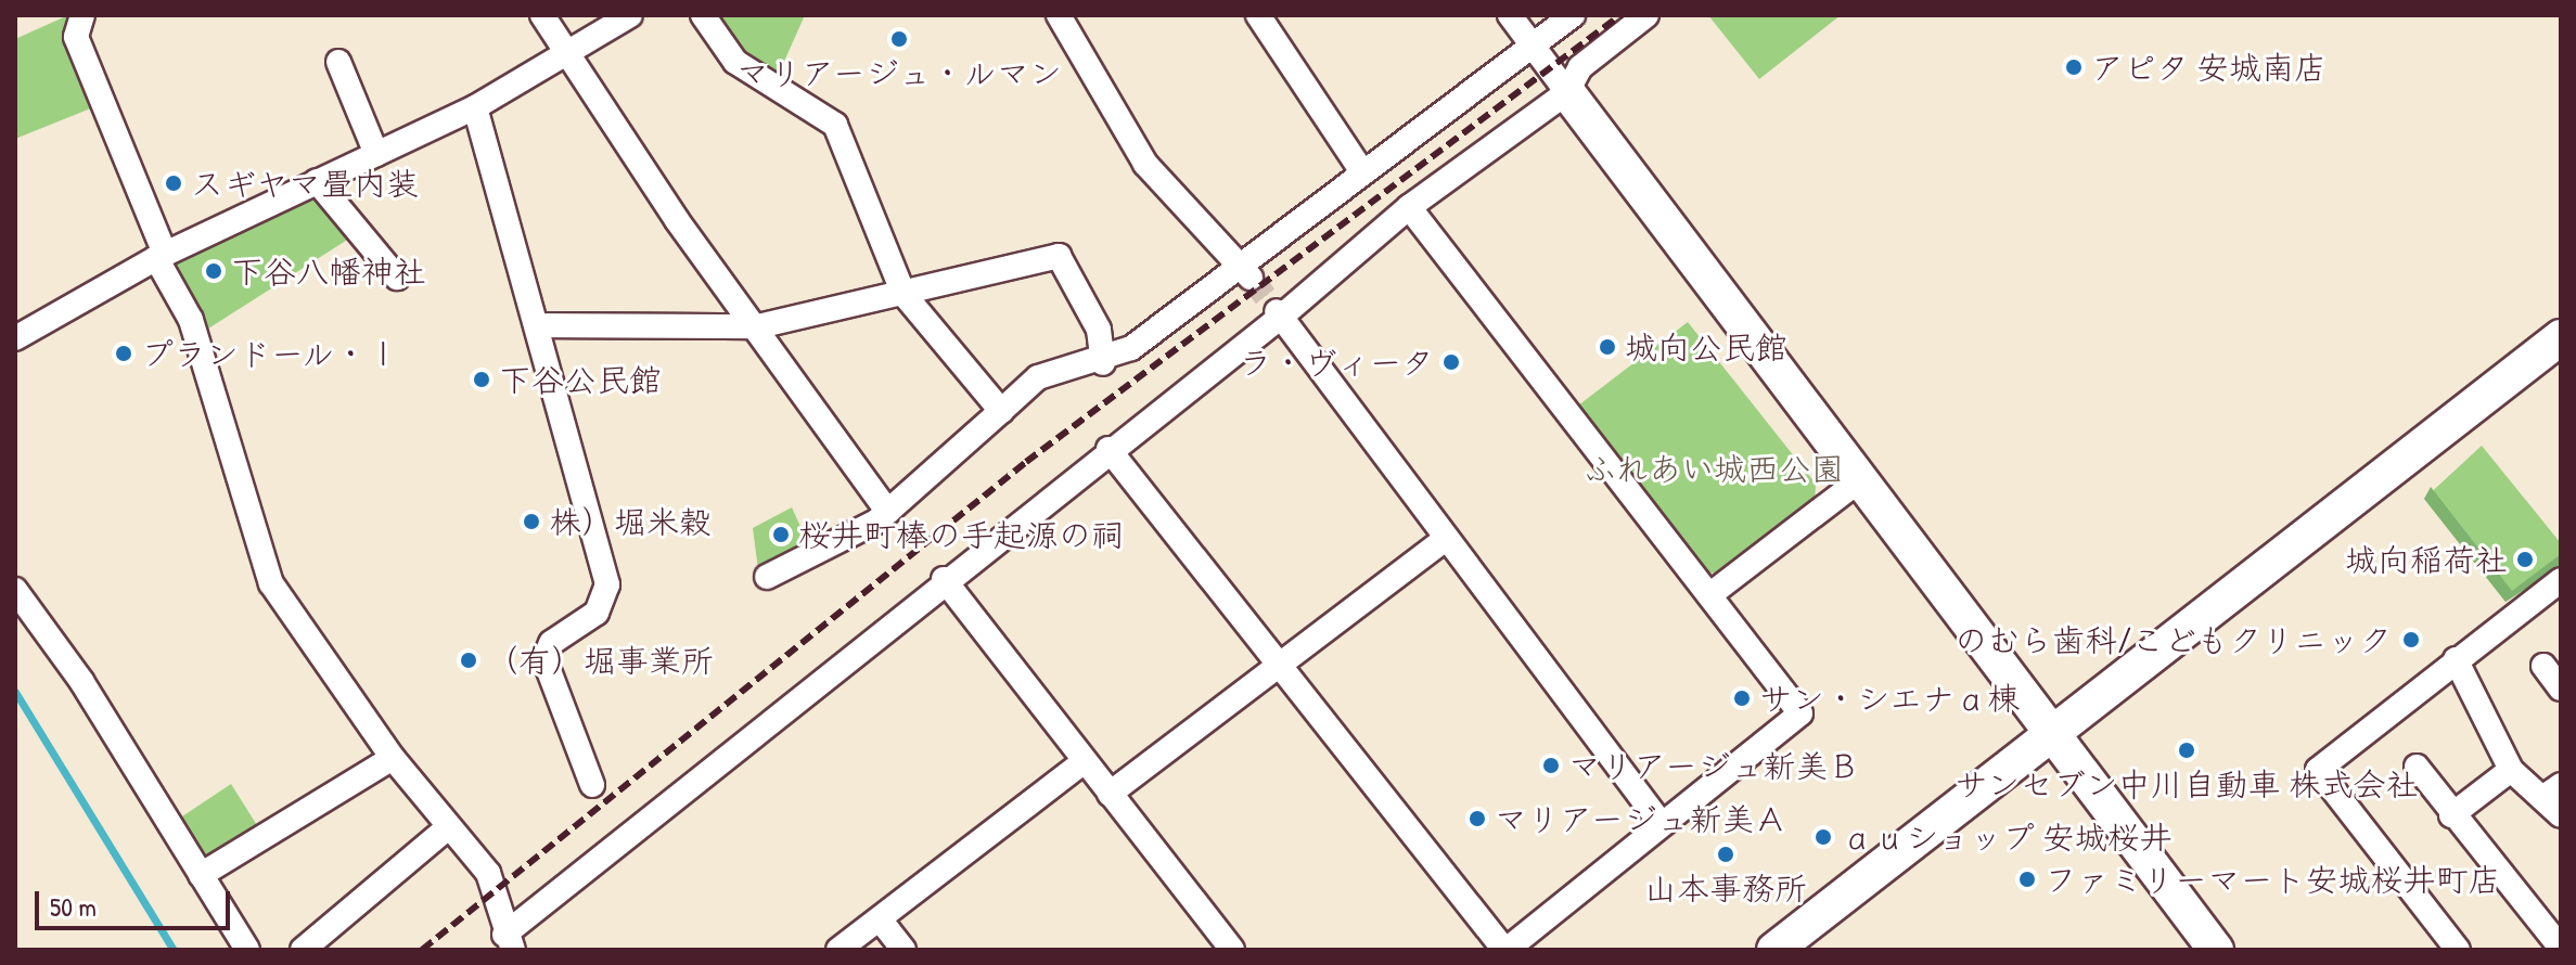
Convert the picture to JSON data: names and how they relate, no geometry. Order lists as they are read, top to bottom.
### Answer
{
  "parks": ["ふれあい城西公園"],
  "places": [
    "マリアージュ・ルマン",
    "アピタ 安城南店",
    "スギヤマ畳内装",
    "下谷八幡神社",
    "城向公民館",
    "プランドール・Ⅰ",
    "ラ・ヴィータ",
    "下谷公民館",
    "株）堀米穀",
    "桜井町棒の手起源の祠",
    "城向稲荷社",
    "のむら歯科/こどもクリニック",
    "（有）堀事業所",
    "サン・シエナａ棟",
    "サンセブン中川自動車 株式会社",
    "マリアージュ新美Ｂ",
    "マリアージュ新美Ａ",
    "ａｕショップ 安城桜井",
    "山本事務所",
    "ファミリーマート安城桜井町店"
  ],
  "scale_bar": "50 m"
}
